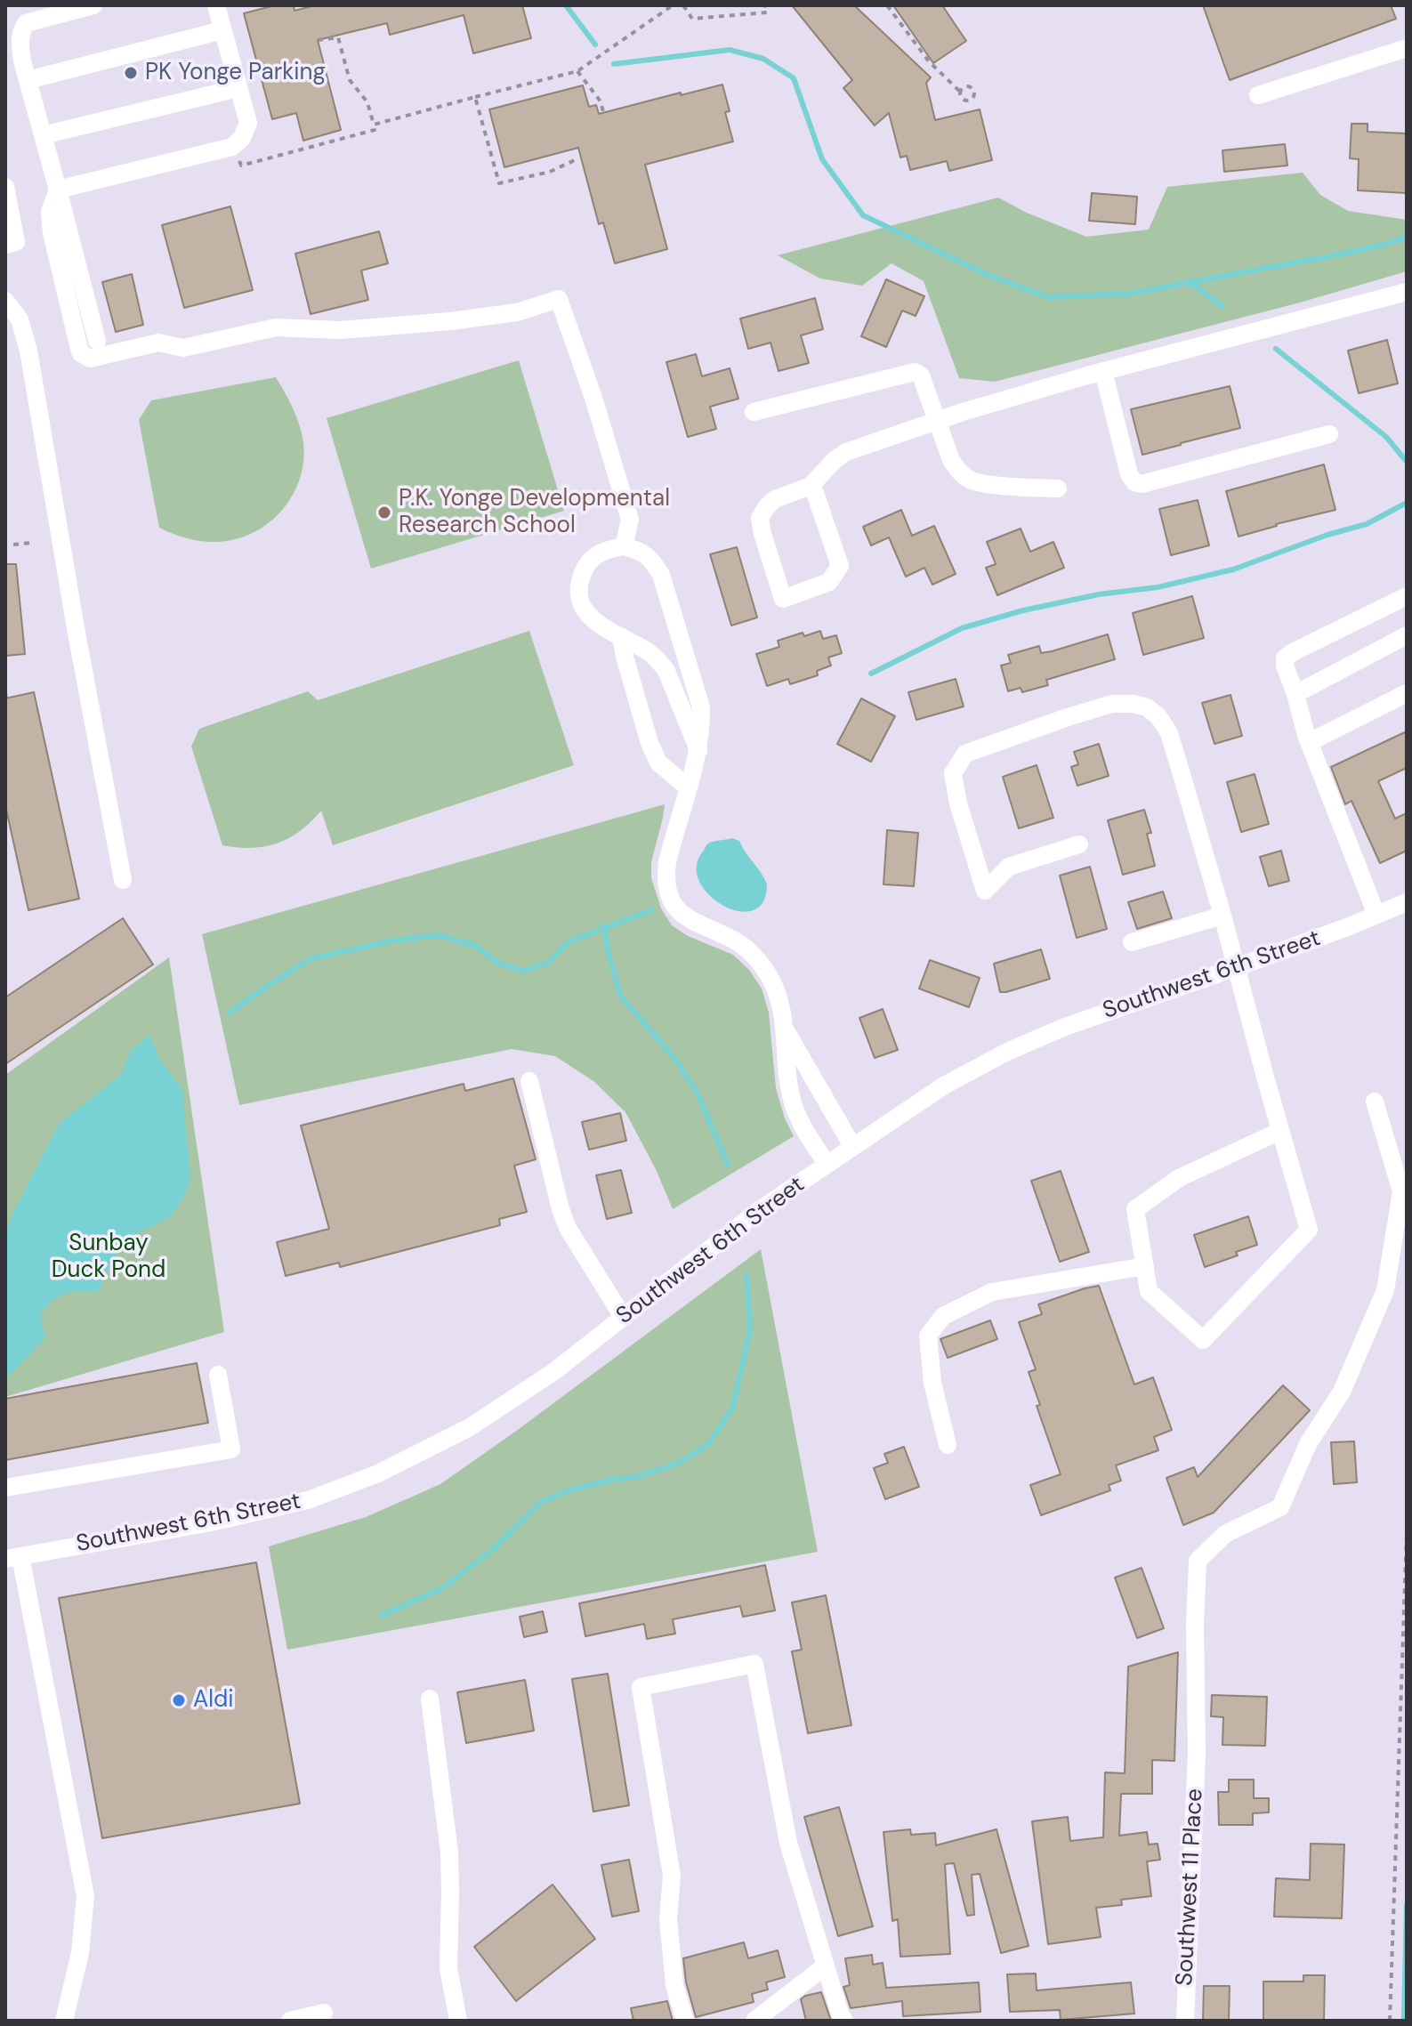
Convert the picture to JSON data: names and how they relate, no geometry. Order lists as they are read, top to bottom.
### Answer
{
  "streets": {
    "street": ["Southwest 6th Street", "Southwest 11 Place"]
  },
  "parks": ["Sunbay Duck Pond"],
  "places": ["PK Yonge Parking", "P.K. Yonge Developmental Research School", "Aldi"]
}
